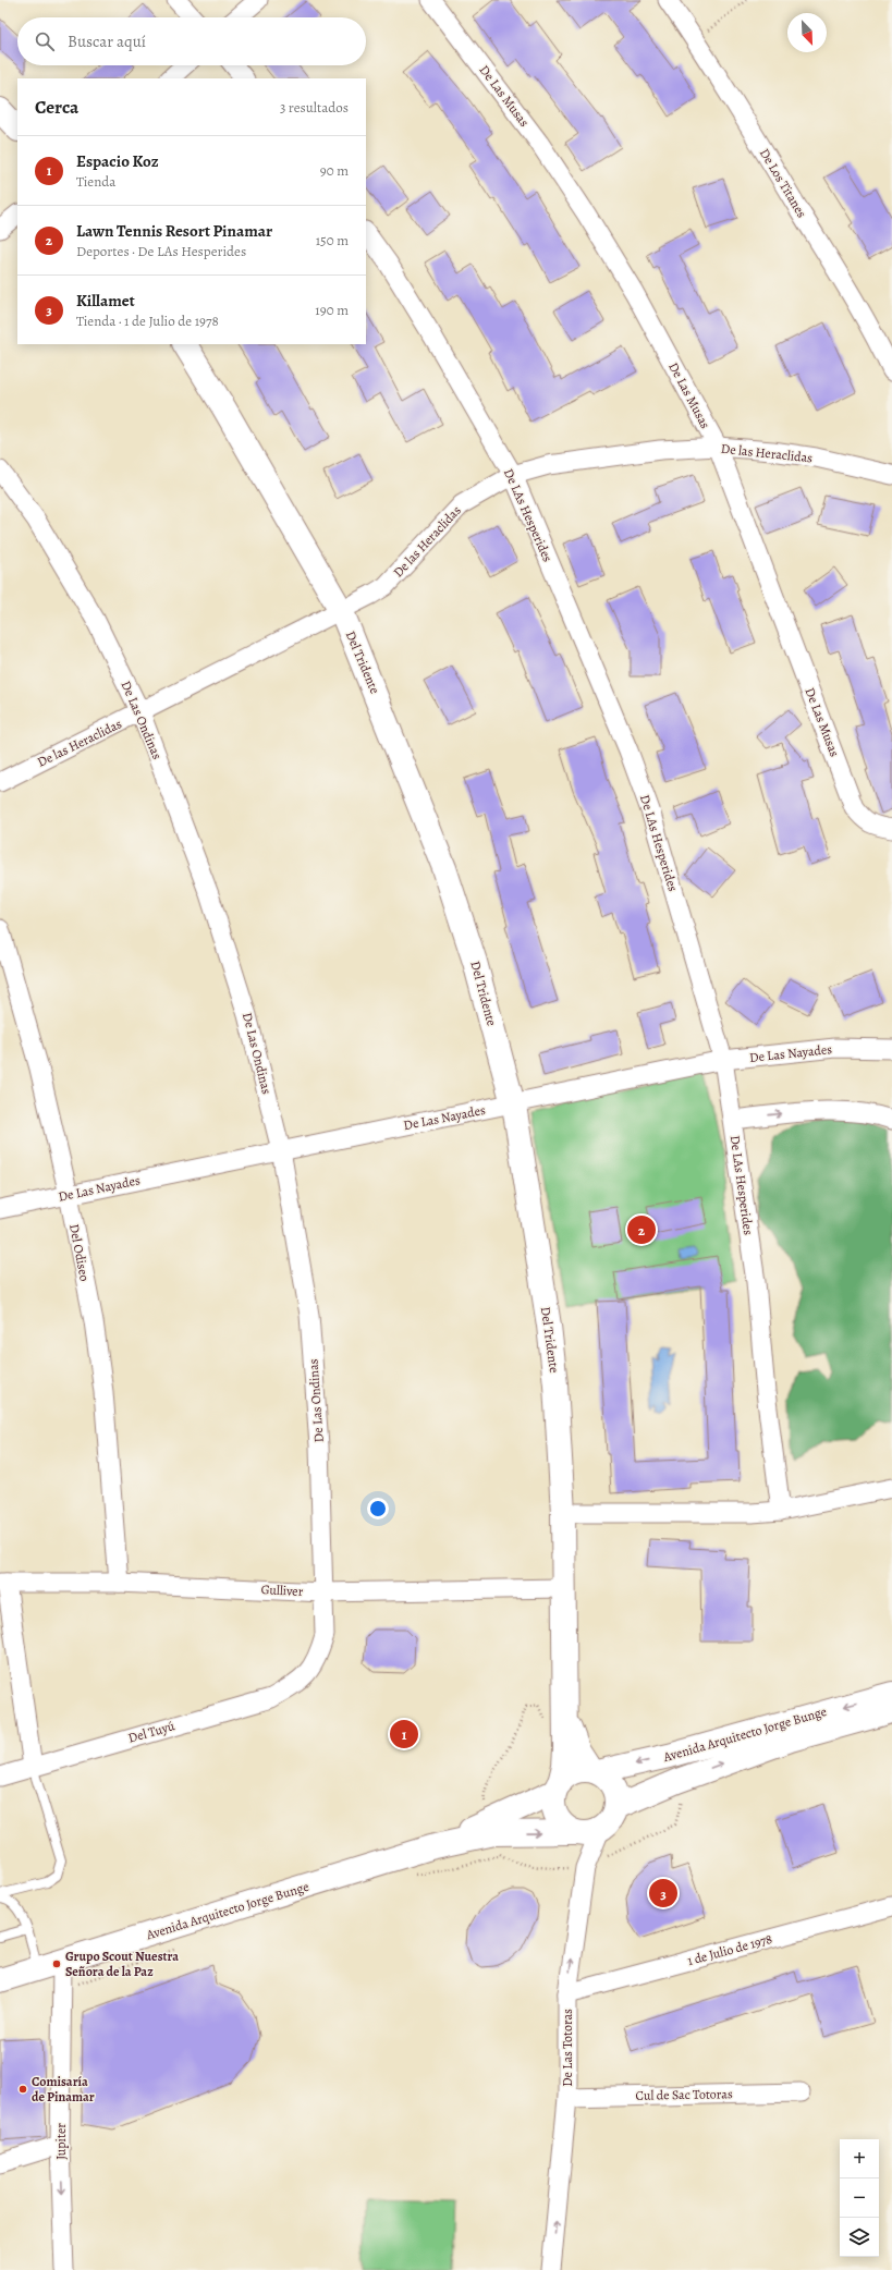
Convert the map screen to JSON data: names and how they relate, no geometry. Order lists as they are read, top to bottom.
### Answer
{
  "streets": {
    "main road": ["Del Tridente", "Avenida Arquitecto Jorge Bunge"],
    "street": [
      "De Las Musas",
      "De Los Titanes",
      "De las Heraclidas",
      "De LAs Hesperides",
      "De Las Ondinas",
      "De Las Nayades",
      "Del Odiseo",
      "Gulliver",
      "Del Tuyú",
      "1 de Julio de 1978",
      "De Las Totoras",
      "Cul de Sac Totoras",
      "Jupiter"
    ]
  },
  "crossings": [
    ["De Las Musas", "De las Heraclidas"],
    ["De las Heraclidas", "De LAs Hesperides"],
    ["De las Heraclidas", "Del Tridente"],
    ["De las Heraclidas", "De Las Ondinas"],
    ["De LAs Hesperides", "De Las Nayades"],
    ["Del Tridente", "De Las Nayades"],
    ["Del Tridente", "Gulliver"],
    ["Del Tridente", "Avenida Arquitecto Jorge Bunge"],
    ["Del Tridente", "De Las Totoras"],
    ["De Las Ondinas", "De Las Nayades"],
    ["De Las Ondinas", "Gulliver"],
    ["De Las Ondinas", "Del Tuyú"],
    ["De Las Nayades", "Del Odiseo"],
    ["Del Odiseo", "Gulliver"],
    ["Avenida Arquitecto Jorge Bunge", "De Las Totoras"],
    ["Avenida Arquitecto Jorge Bunge", "Jupiter"],
    ["1 de Julio de 1978", "De Las Totoras"],
    ["De Las Totoras", "Cul de Sac Totoras"]
  ],
  "one_way": ["De Las Totoras", "Jupiter"],
  "places": ["Grupo Scout Nuestra Señora de la Paz", "Comisaría de Pinamar"],
  "north": "bottom right",
  "page": {
    "search": "Buscar aquí",
    "heading": ["Cerca", "3 resultados"],
    "list": [
      {
        "mark": "1",
        "name": "Espacio Koz",
        "note": "Tienda",
        "value": "90 m"
      },
      {
        "mark": "2",
        "name": "Lawn Tennis Resort Pinamar",
        "note": "Deportes · De LAs Hesperides",
        "value": "150 m"
      },
      {
        "mark": "3",
        "name": "Killamet",
        "note": "Tienda · 1 de Julio de 1978",
        "value": "190 m"
      }
    ],
    "pins": ["2", "1", "3"],
    "map_buttons": ["+", "−"]
  }
}
